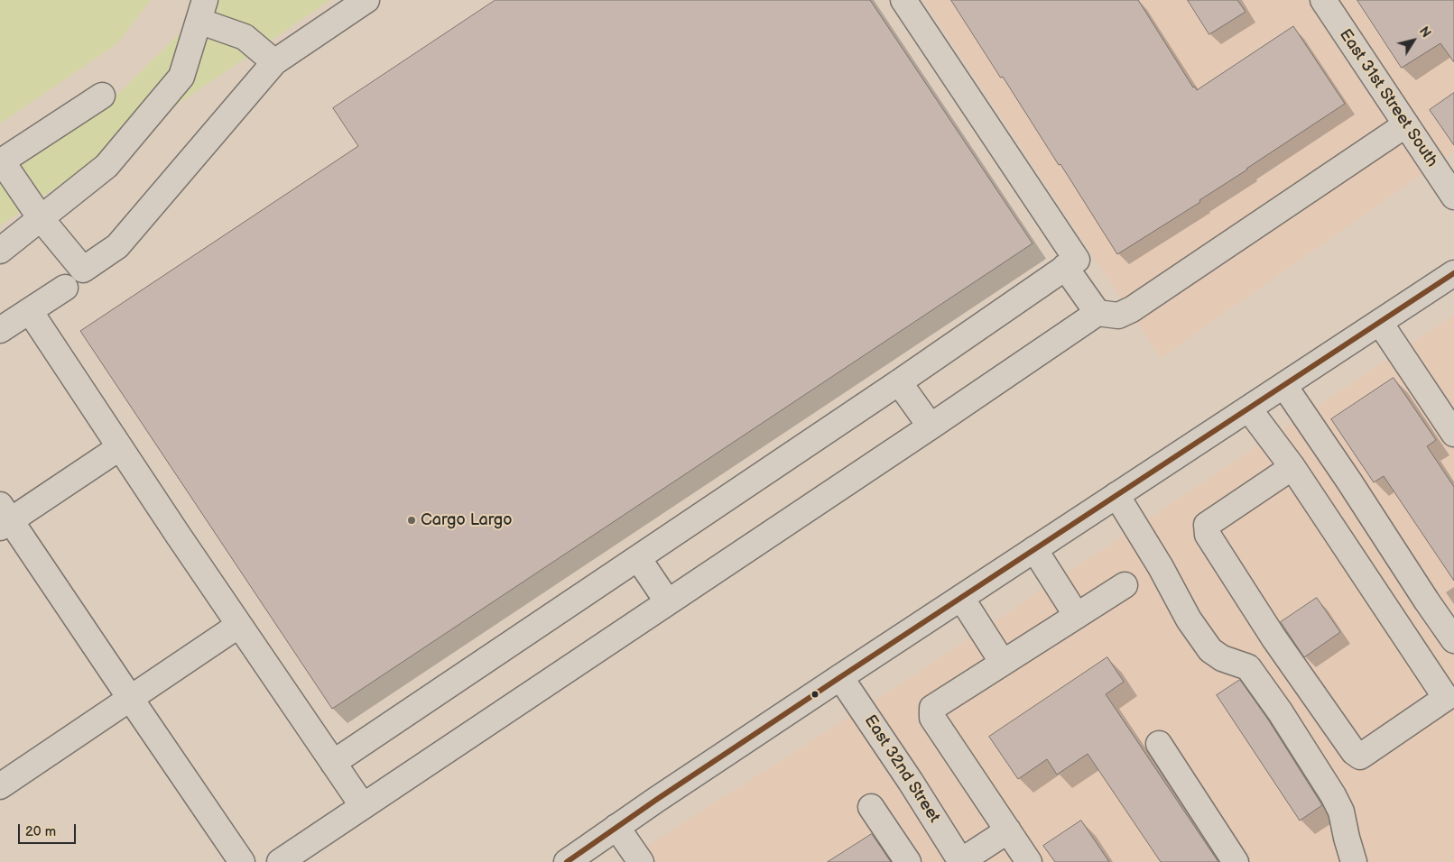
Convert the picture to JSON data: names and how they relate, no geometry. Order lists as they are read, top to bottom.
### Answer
{
  "streets": {
    "main road": ["East 31st Street South", "East 32nd Street"]
  },
  "places": ["Cargo Largo"],
  "scale_bar": "20 m",
  "north": "top right"
}
